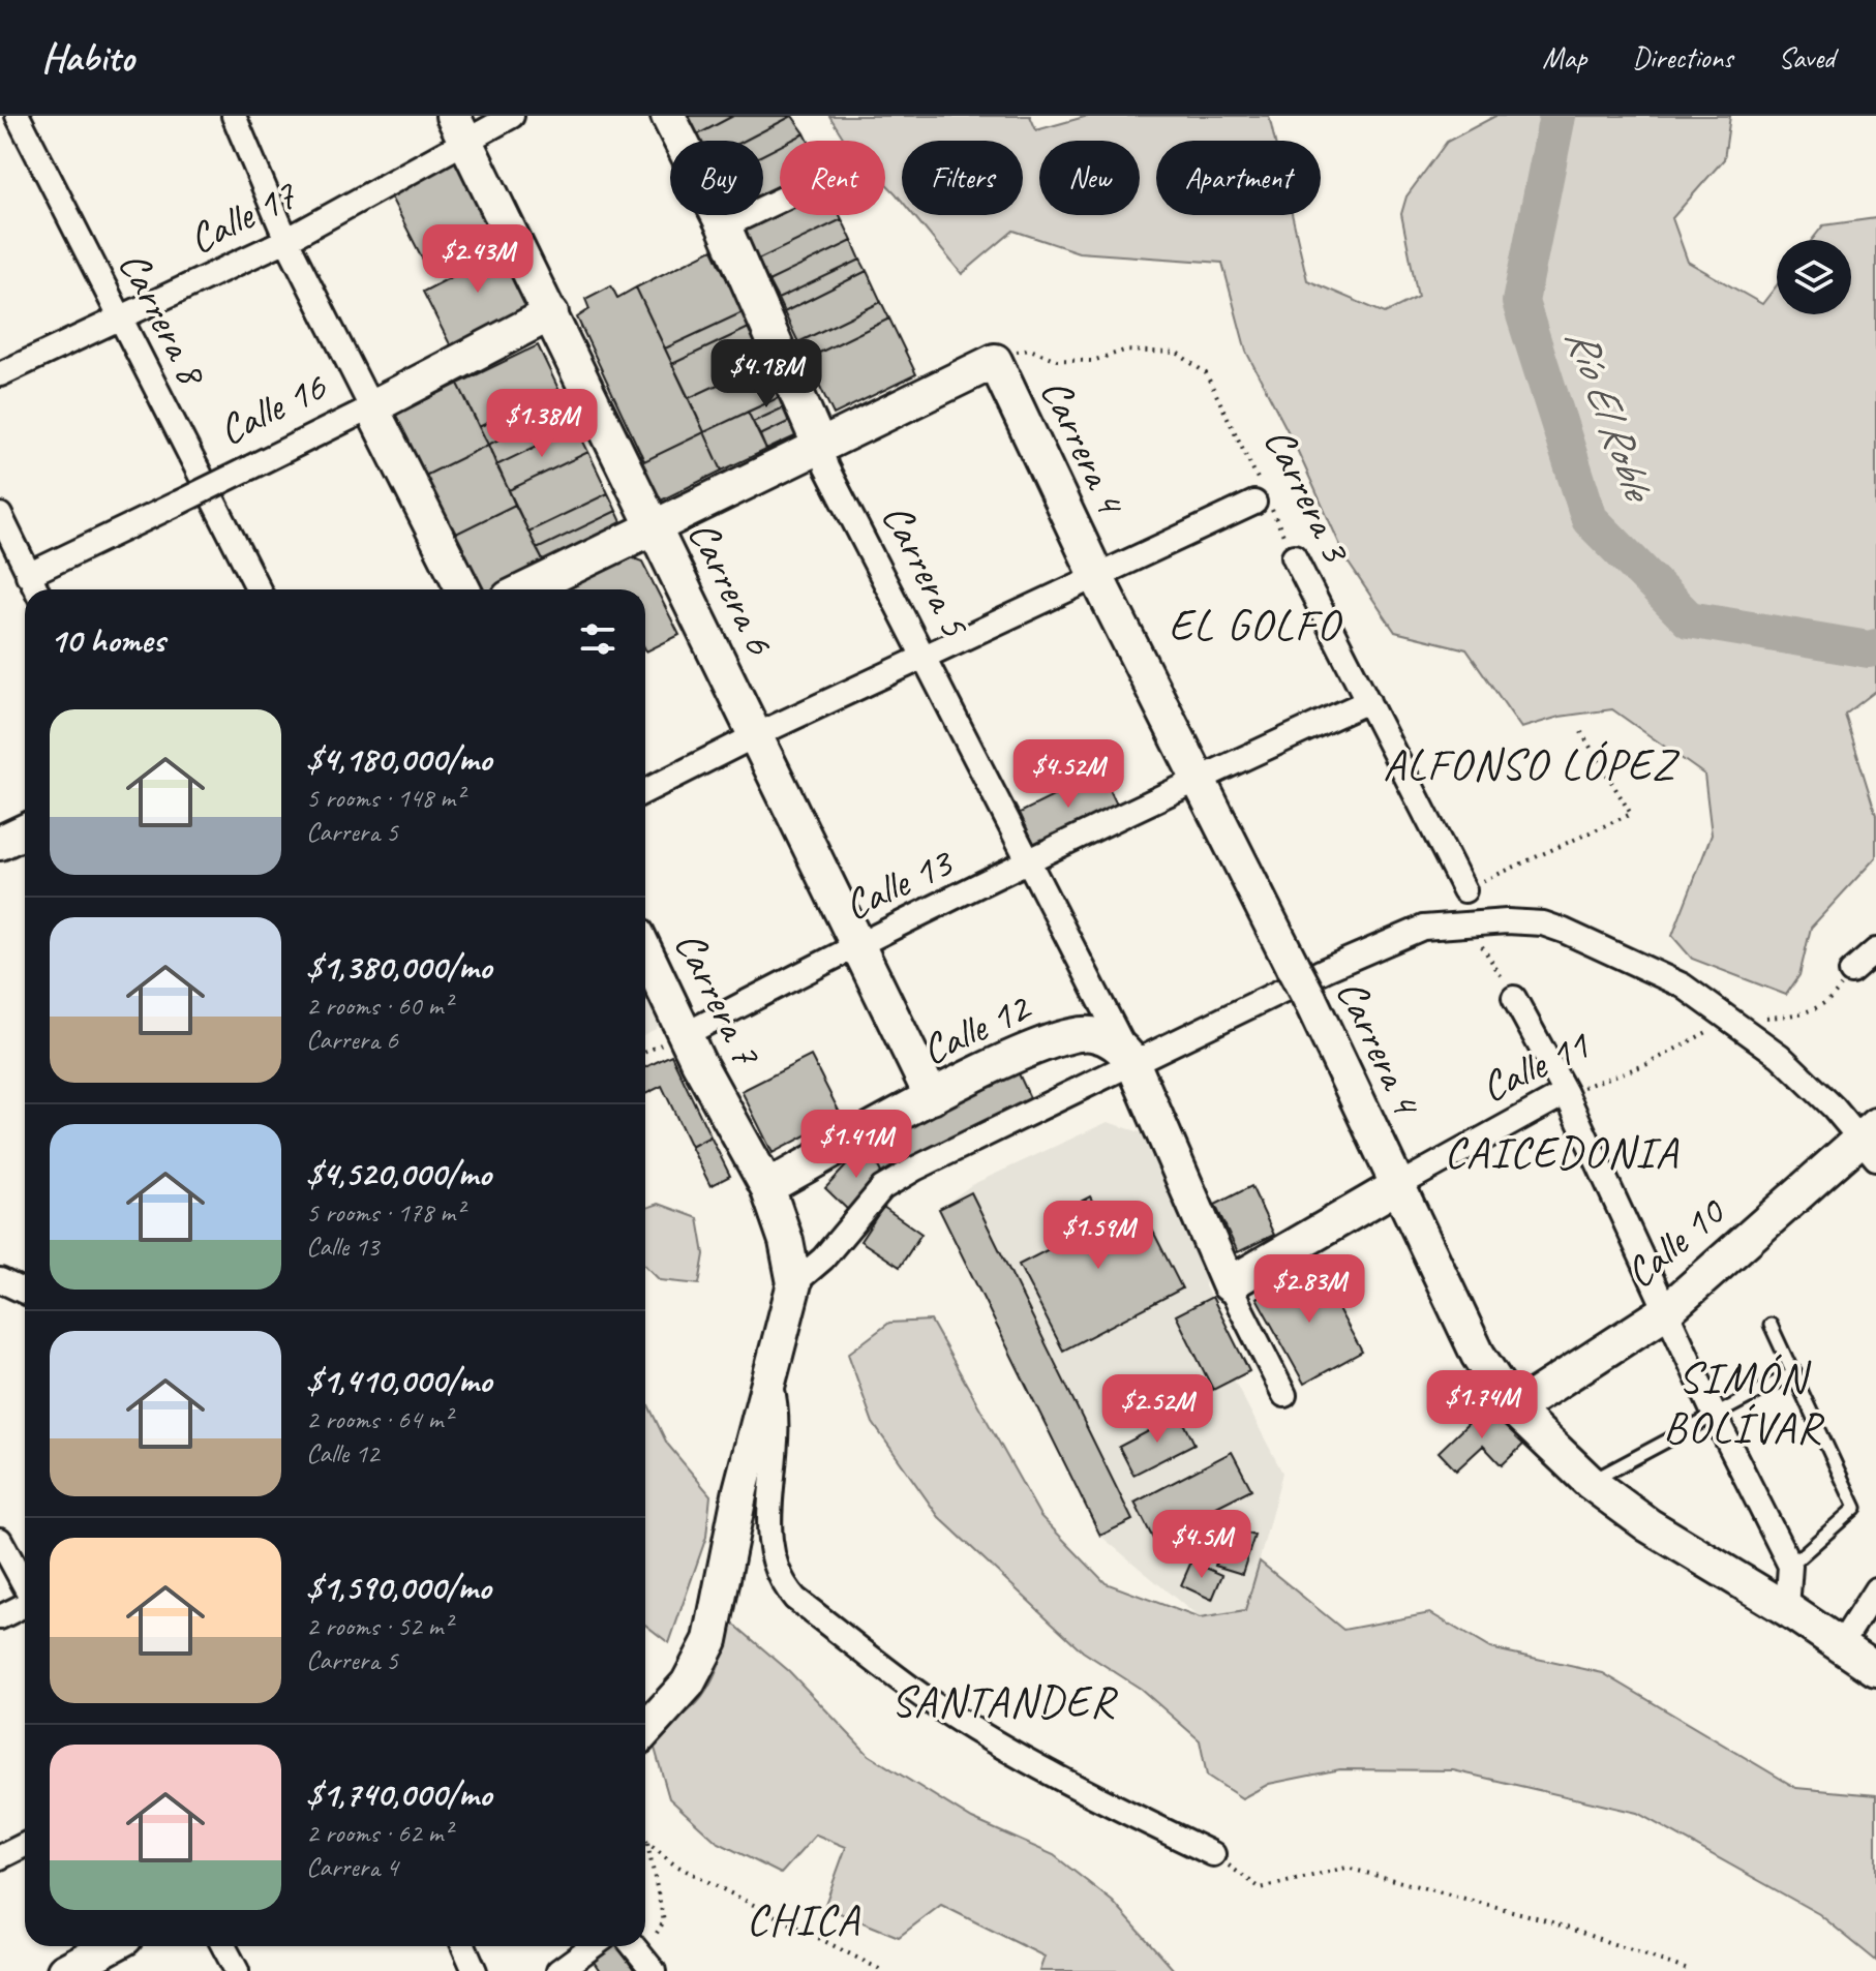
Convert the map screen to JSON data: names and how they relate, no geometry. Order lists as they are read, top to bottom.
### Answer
{
  "streets": {
    "main road": [
      "Calle 16",
      "Carrera 4",
      "Carrera 5",
      "Carrera 6",
      "Carrera 7",
      "Calle 12",
      "Calle 11",
      "Calle 10"
    ],
    "street": [
      "Calle 17",
      "Carrera 8",
      "Carrera 3",
      "Calle 13"
    ]
  },
  "crossings": [
    ["Calle 17", "Carrera 8"],
    ["Calle 17", "Carrera 6"],
    ["Calle 16", "Carrera 6"],
    ["Carrera 4", "Carrera 3"],
    ["Carrera 4", "Calle 13"],
    ["Carrera 4", "Calle 11"],
    ["Carrera 4", "Calle 10"],
    ["Carrera 3", "Calle 13"],
    ["Carrera 5", "Calle 13"],
    ["Carrera 5", "Calle 12"],
    ["Carrera 5", "Calle 11"],
    ["Carrera 6", "Calle 13"],
    ["Carrera 6", "Calle 12"],
    ["Calle 13", "Carrera 7"],
    ["Carrera 7", "Calle 12"]
  ],
  "districts": [
    "EL GOLFO",
    "ALFONSO LÓPEZ",
    "CAICEDONIA",
    "SIMÓN BOLÍVAR",
    "SANTANDER",
    "CHICA"
  ],
  "water": ["Río El Roble"],
  "page": {
    "header": "Habito",
    "nav": ["Map", "Directions", "Saved"],
    "chip": [
      "Buy",
      "Rent",
      "Filters",
      "New",
      "Apartment"
    ],
    "price": [
      "$2.43M",
      "$4.18M",
      "$1.38M",
      "$4.52M",
      "$1.41M",
      "$1.59M",
      "$2.83M",
      "$1.74M",
      "$2.52M",
      "$4.5M"
    ],
    "heading": "10 homes",
    "list": [
      {
        "name": "$4,180,000/mo",
        "note": "5 rooms · 148 m² · Carrera 5"
      },
      {
        "name": "$1,380,000/mo",
        "note": "2 rooms · 60 m² · Carrera 6"
      },
      {
        "name": "$4,520,000/mo",
        "note": "5 rooms · 178 m² · Calle 13"
      },
      {
        "name": "$1,410,000/mo",
        "note": "2 rooms · 64 m² · Calle 12"
      },
      {
        "name": "$1,590,000/mo",
        "note": "2 rooms · 52 m² · Carrera 5"
      },
      {
        "name": "$1,740,000/mo",
        "note": "2 rooms · 62 m² · Carrera 4"
      }
    ]
  }
}
